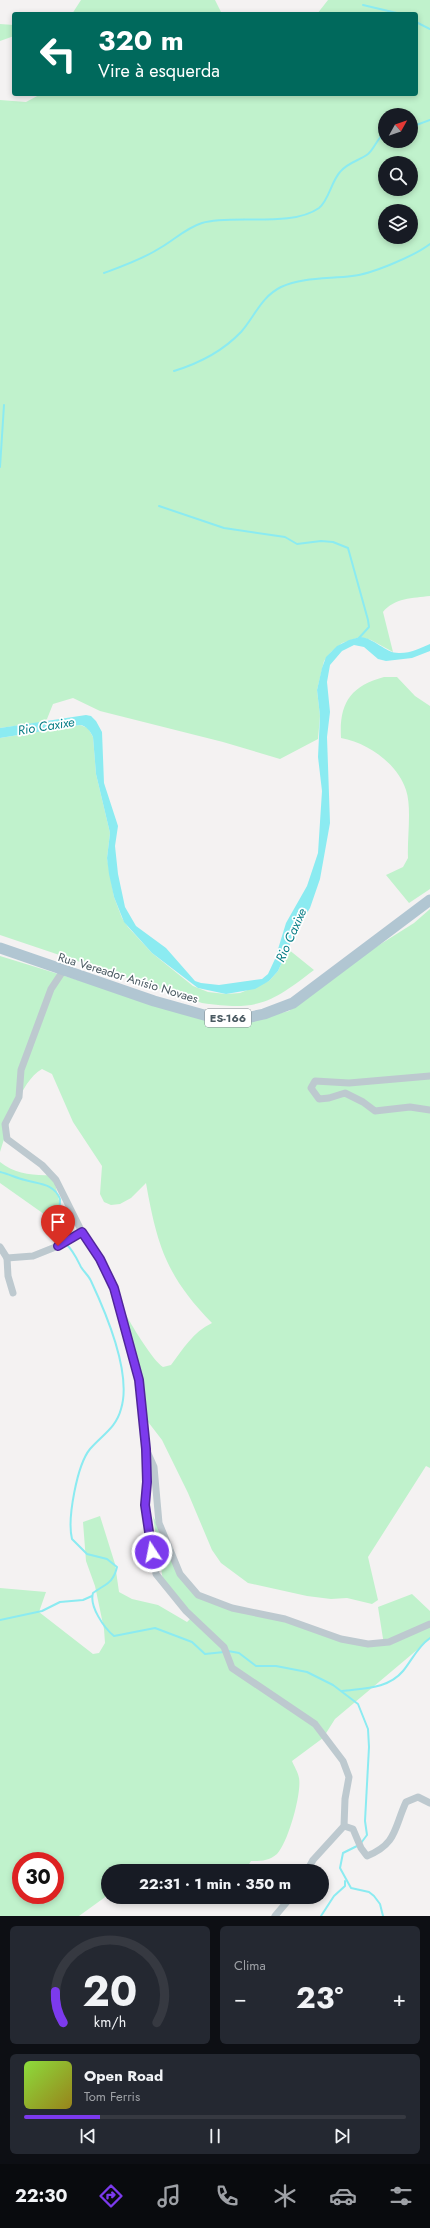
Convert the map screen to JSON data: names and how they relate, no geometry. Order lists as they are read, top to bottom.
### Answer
{
  "streets": {
    "main road": ["Rua Vereador Anísio Novaes", "ES-166"]
  },
  "water": ["Rio Caxixe"],
  "north": "top right",
  "page": {
    "turn": ["320 m", "Vire à esquerda"],
    "limit": "30",
    "trip": "22:31 · 1 min · 350 m",
    "tile": "Clima",
    "heat": ["−", "23°", "+"],
    "song": ["Open Road", "Tom Ferris"],
    "tabs": "22:30",
    "gauge": ["20", "km/h"]
  }
}
